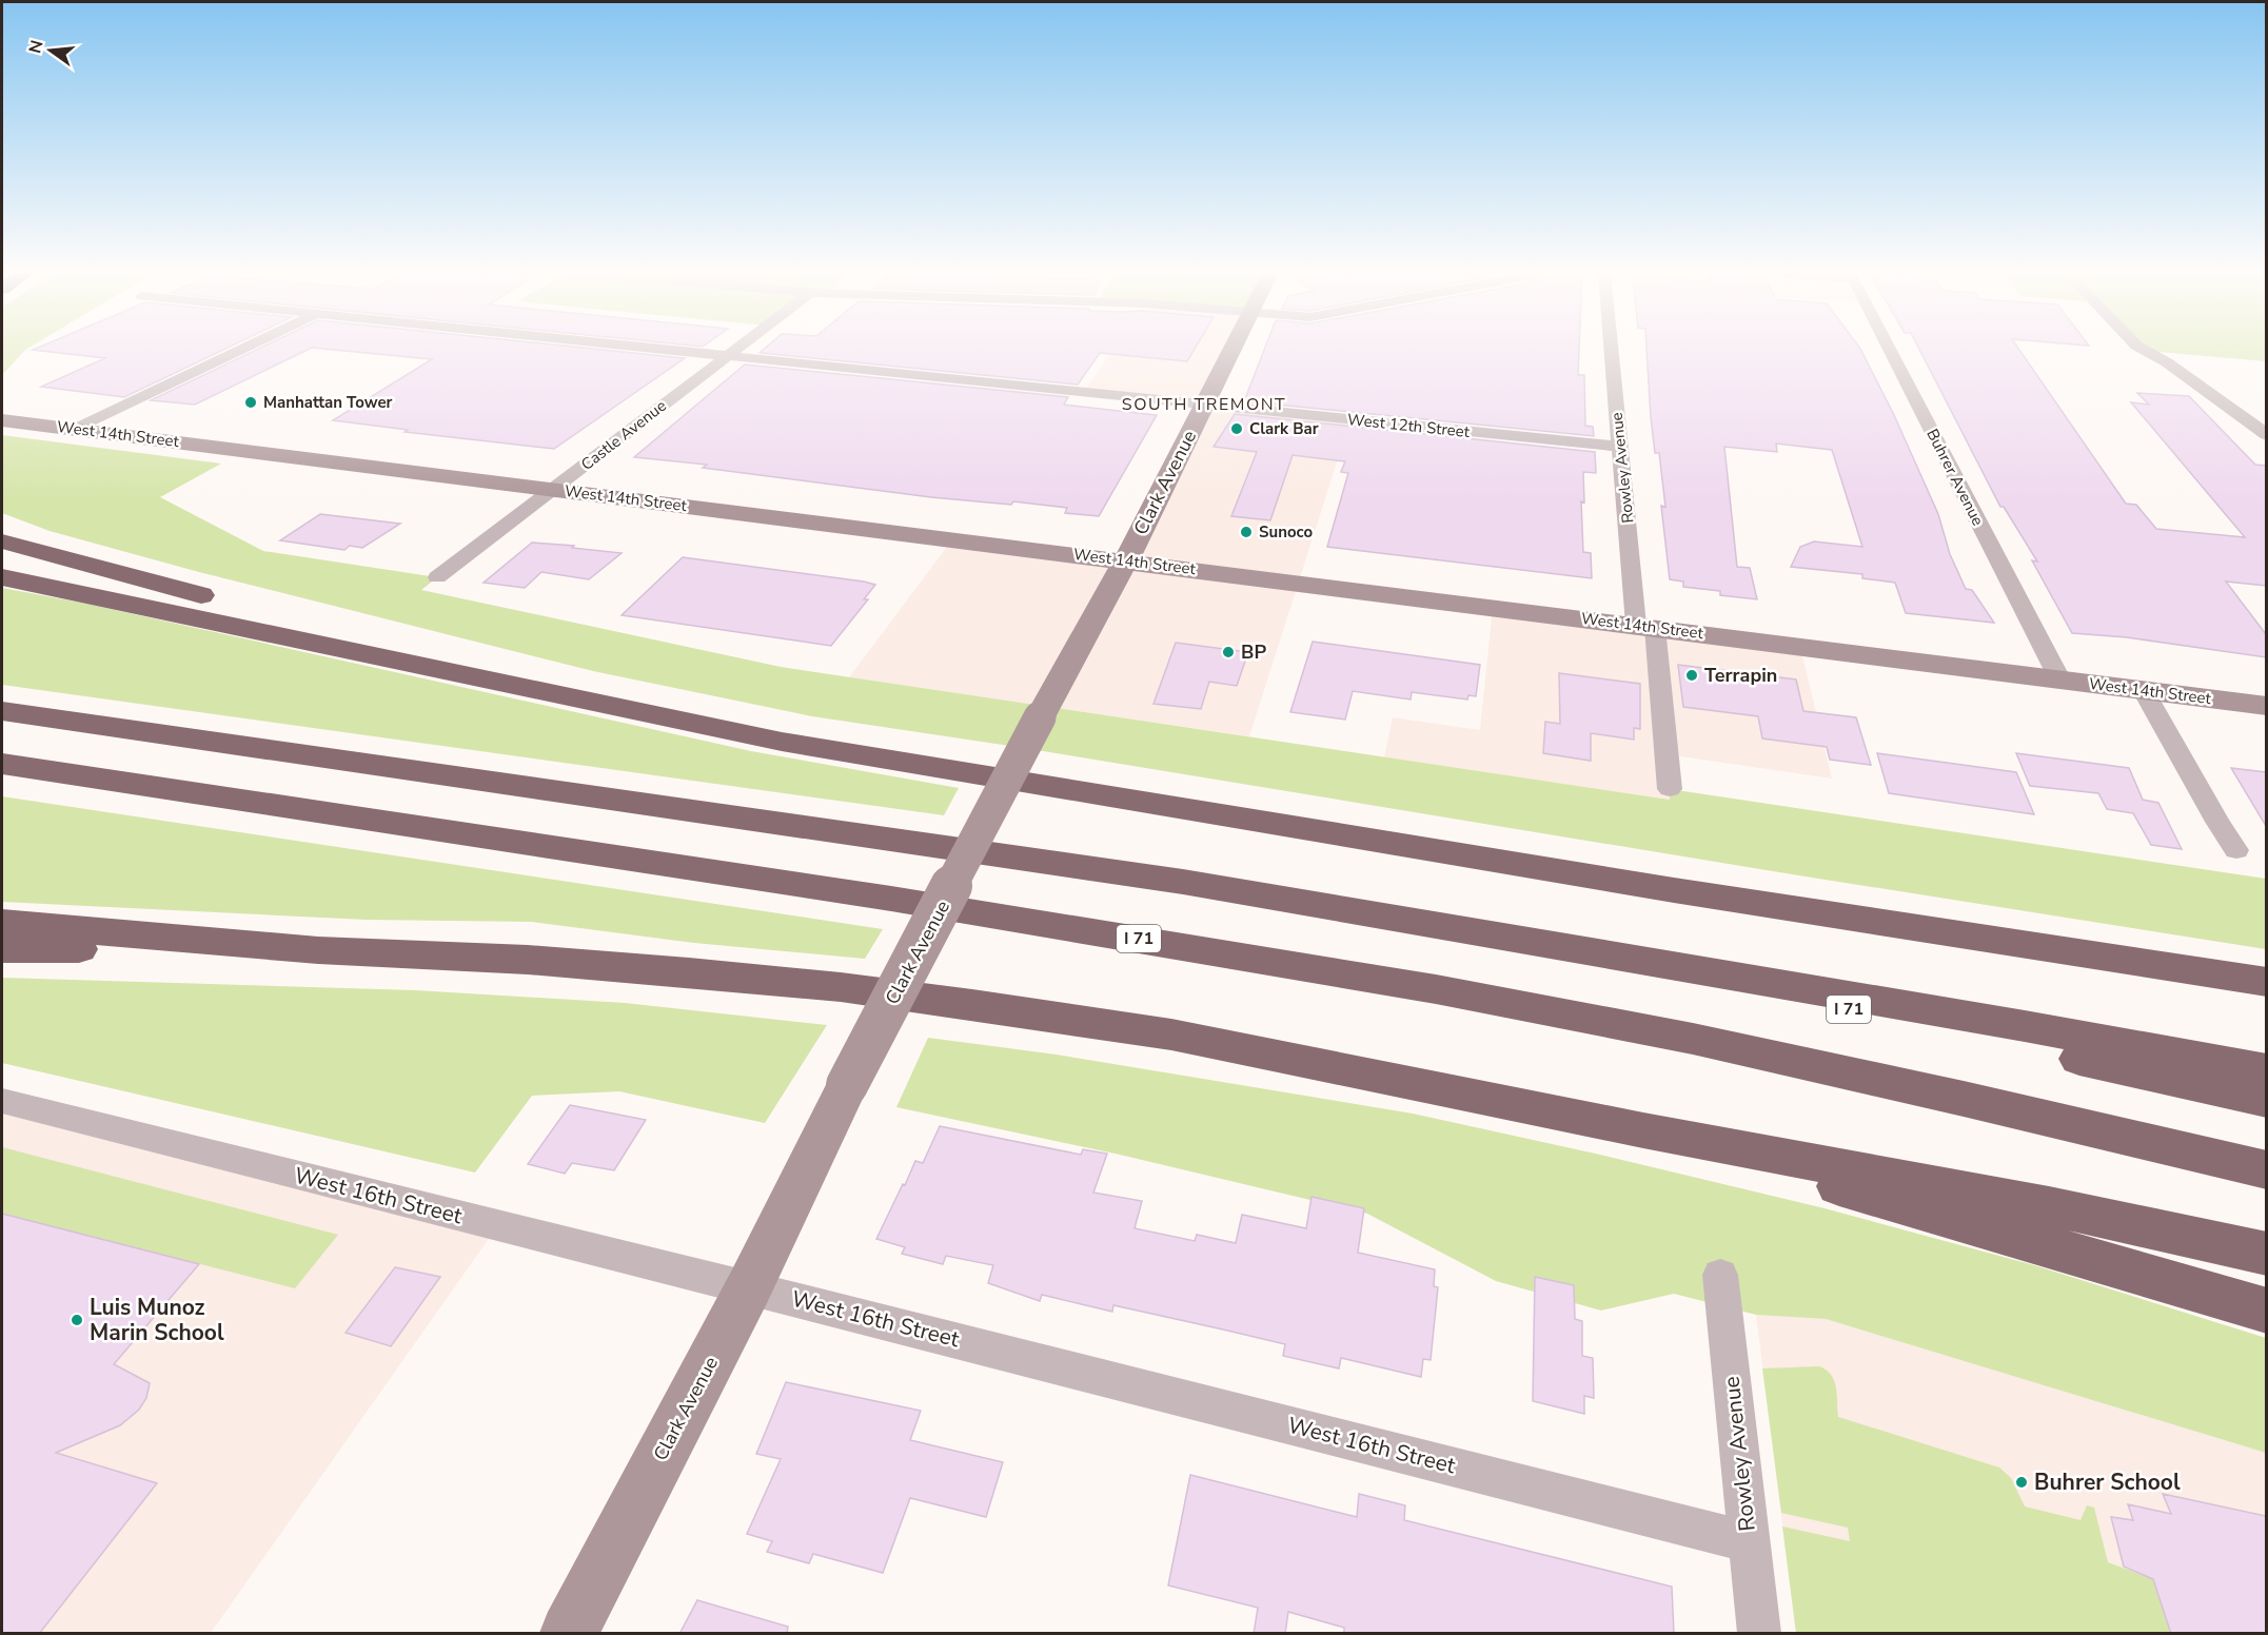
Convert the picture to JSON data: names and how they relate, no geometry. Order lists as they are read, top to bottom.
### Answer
{
  "streets": {
    "highway": ["I 71"],
    "street": [
      "West 12th Street",
      "West 14th Street",
      "Castle Avenue",
      "Rowley Avenue",
      "Buhrer Avenue",
      "Clark Avenue",
      "West 16th Street"
    ]
  },
  "crossings": [
    ["West 12th Street", "Castle Avenue"],
    ["West 12th Street", "Rowley Avenue"],
    ["West 12th Street", "Clark Avenue"],
    ["West 14th Street", "Castle Avenue"],
    ["West 14th Street", "Rowley Avenue"],
    ["West 14th Street", "Buhrer Avenue"],
    ["West 14th Street", "Clark Avenue"],
    ["Rowley Avenue", "West 16th Street"],
    ["Clark Avenue", "West 16th Street"]
  ],
  "districts": ["SOUTH TREMONT"],
  "places": [
    "Manhattan Tower",
    "Clark Bar",
    "Sunoco",
    "BP",
    "Terrapin",
    "Luis Munoz Marin School",
    "Buhrer School"
  ],
  "north": "left"
}
